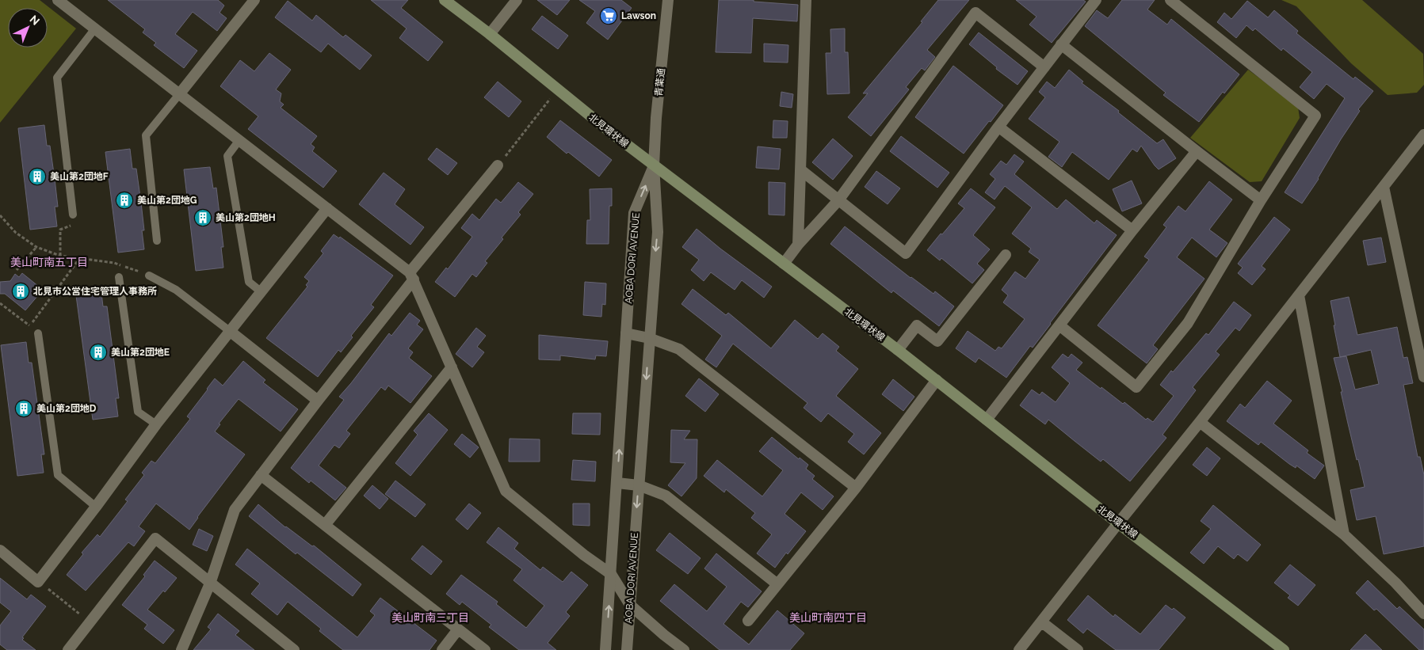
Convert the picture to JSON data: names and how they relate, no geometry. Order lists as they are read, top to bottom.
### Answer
{
  "streets": {
    "main road": ["北見環状線"],
    "street": ["青葉通", "AOBA DORI AVENUE"]
  },
  "crossings": [
    ["青葉通", "北見環状線"],
    ["青葉通", "AOBA DORI AVENUE"],
    ["北見環状線", "AOBA DORI AVENUE"]
  ],
  "districts": ["美山町南五丁目", "美山町南三丁目", "美山町南四丁目"],
  "places": {
    "supermarket": ["Lawson"],
    "building": [
      "美山第2団地F",
      "美山第2団地G",
      "美山第2団地H",
      "北見市公営住宅管理人事務所",
      "美山第2団地E",
      "美山第2団地D"
    ]
  },
  "north": "top right"
}
